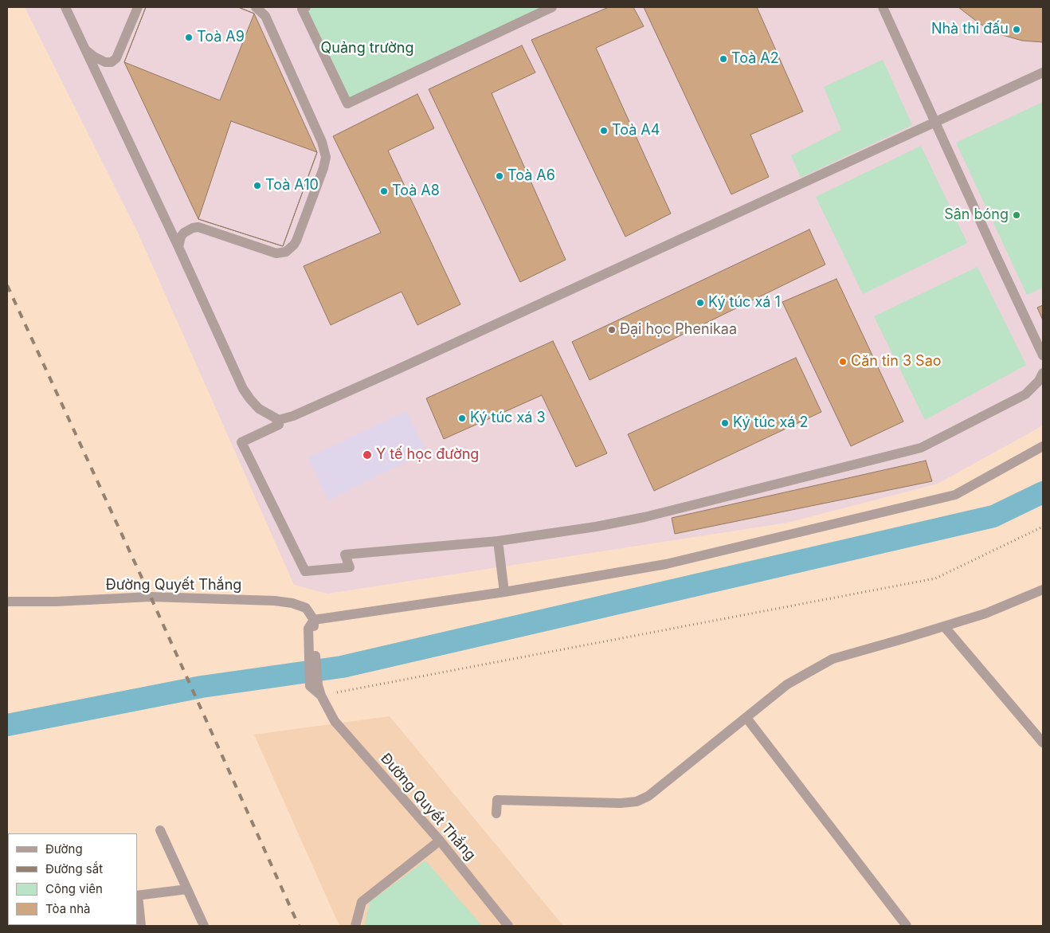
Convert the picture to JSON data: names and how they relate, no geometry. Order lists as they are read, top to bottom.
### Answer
{
  "streets": {
    "street": ["Đường Quyết Thắng"]
  },
  "parks": ["Quảng trường"],
  "places": [
    "Nhà thi đấu",
    "Toà A9",
    "Toà A2",
    "Toà A4",
    "Toà A6",
    "Toà A10",
    "Toà A8",
    "Sân bóng",
    "Ký túc xá 1",
    "Đại học Phenikaa",
    "Căn tin 3 Sao",
    "Ký túc xá 3",
    "Ký túc xá 2",
    "Y tế học đường"
  ],
  "legend": [
    "Đường",
    "Đường sắt",
    "Công viên",
    "Tòa nhà"
  ]
}
